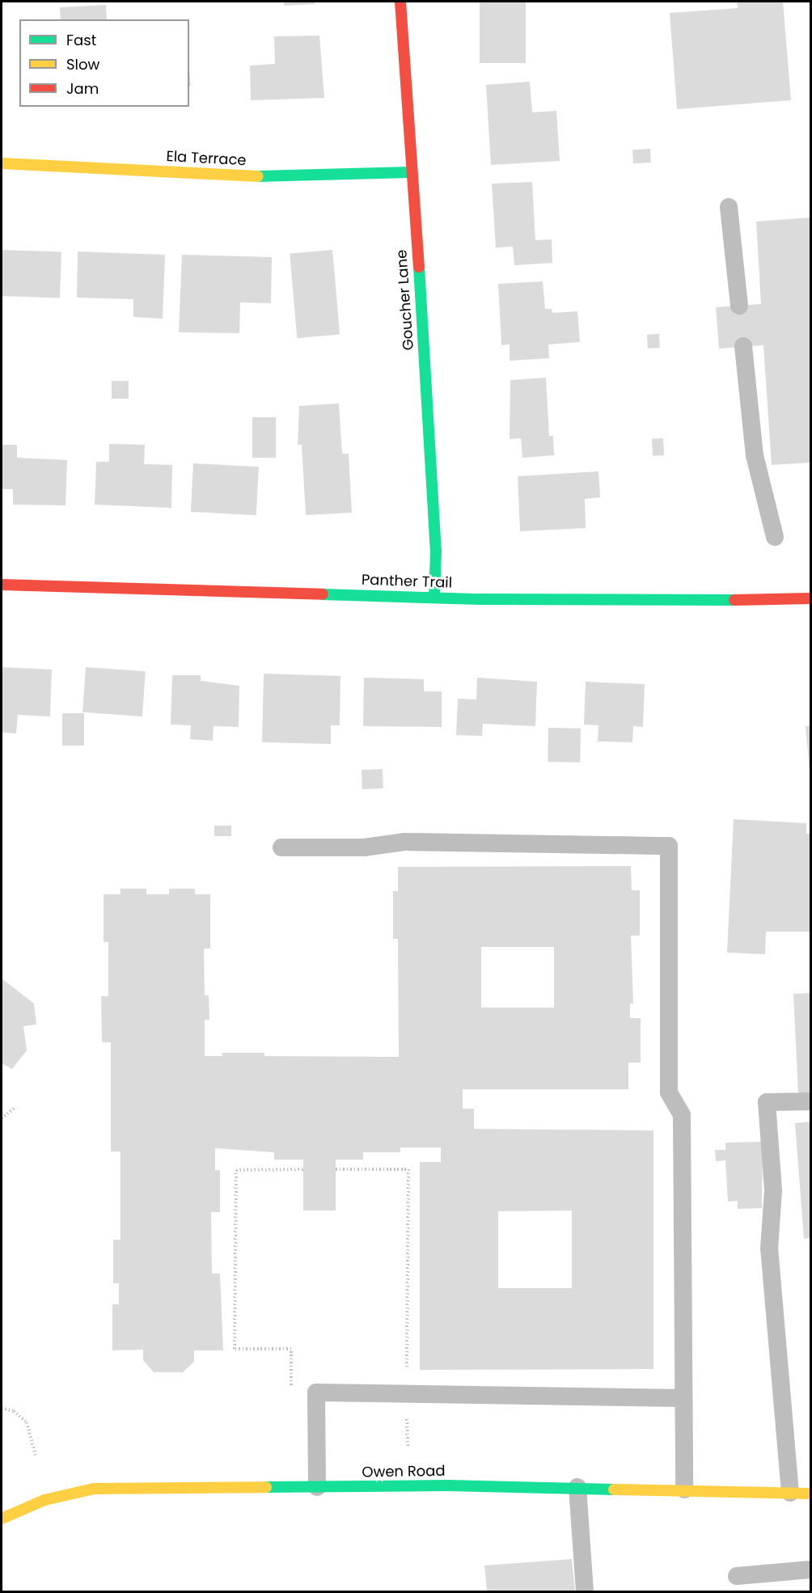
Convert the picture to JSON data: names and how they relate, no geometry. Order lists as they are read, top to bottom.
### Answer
{
  "streets": {
    "street": [
      "Ela Terrace",
      "Goucher Lane",
      "Panther Trail",
      "Owen Road"
    ]
  },
  "crossings": [
    ["Ela Terrace", "Goucher Lane"],
    ["Goucher Lane", "Panther Trail"]
  ],
  "legend": ["Fast", "Slow", "Jam"]
}
